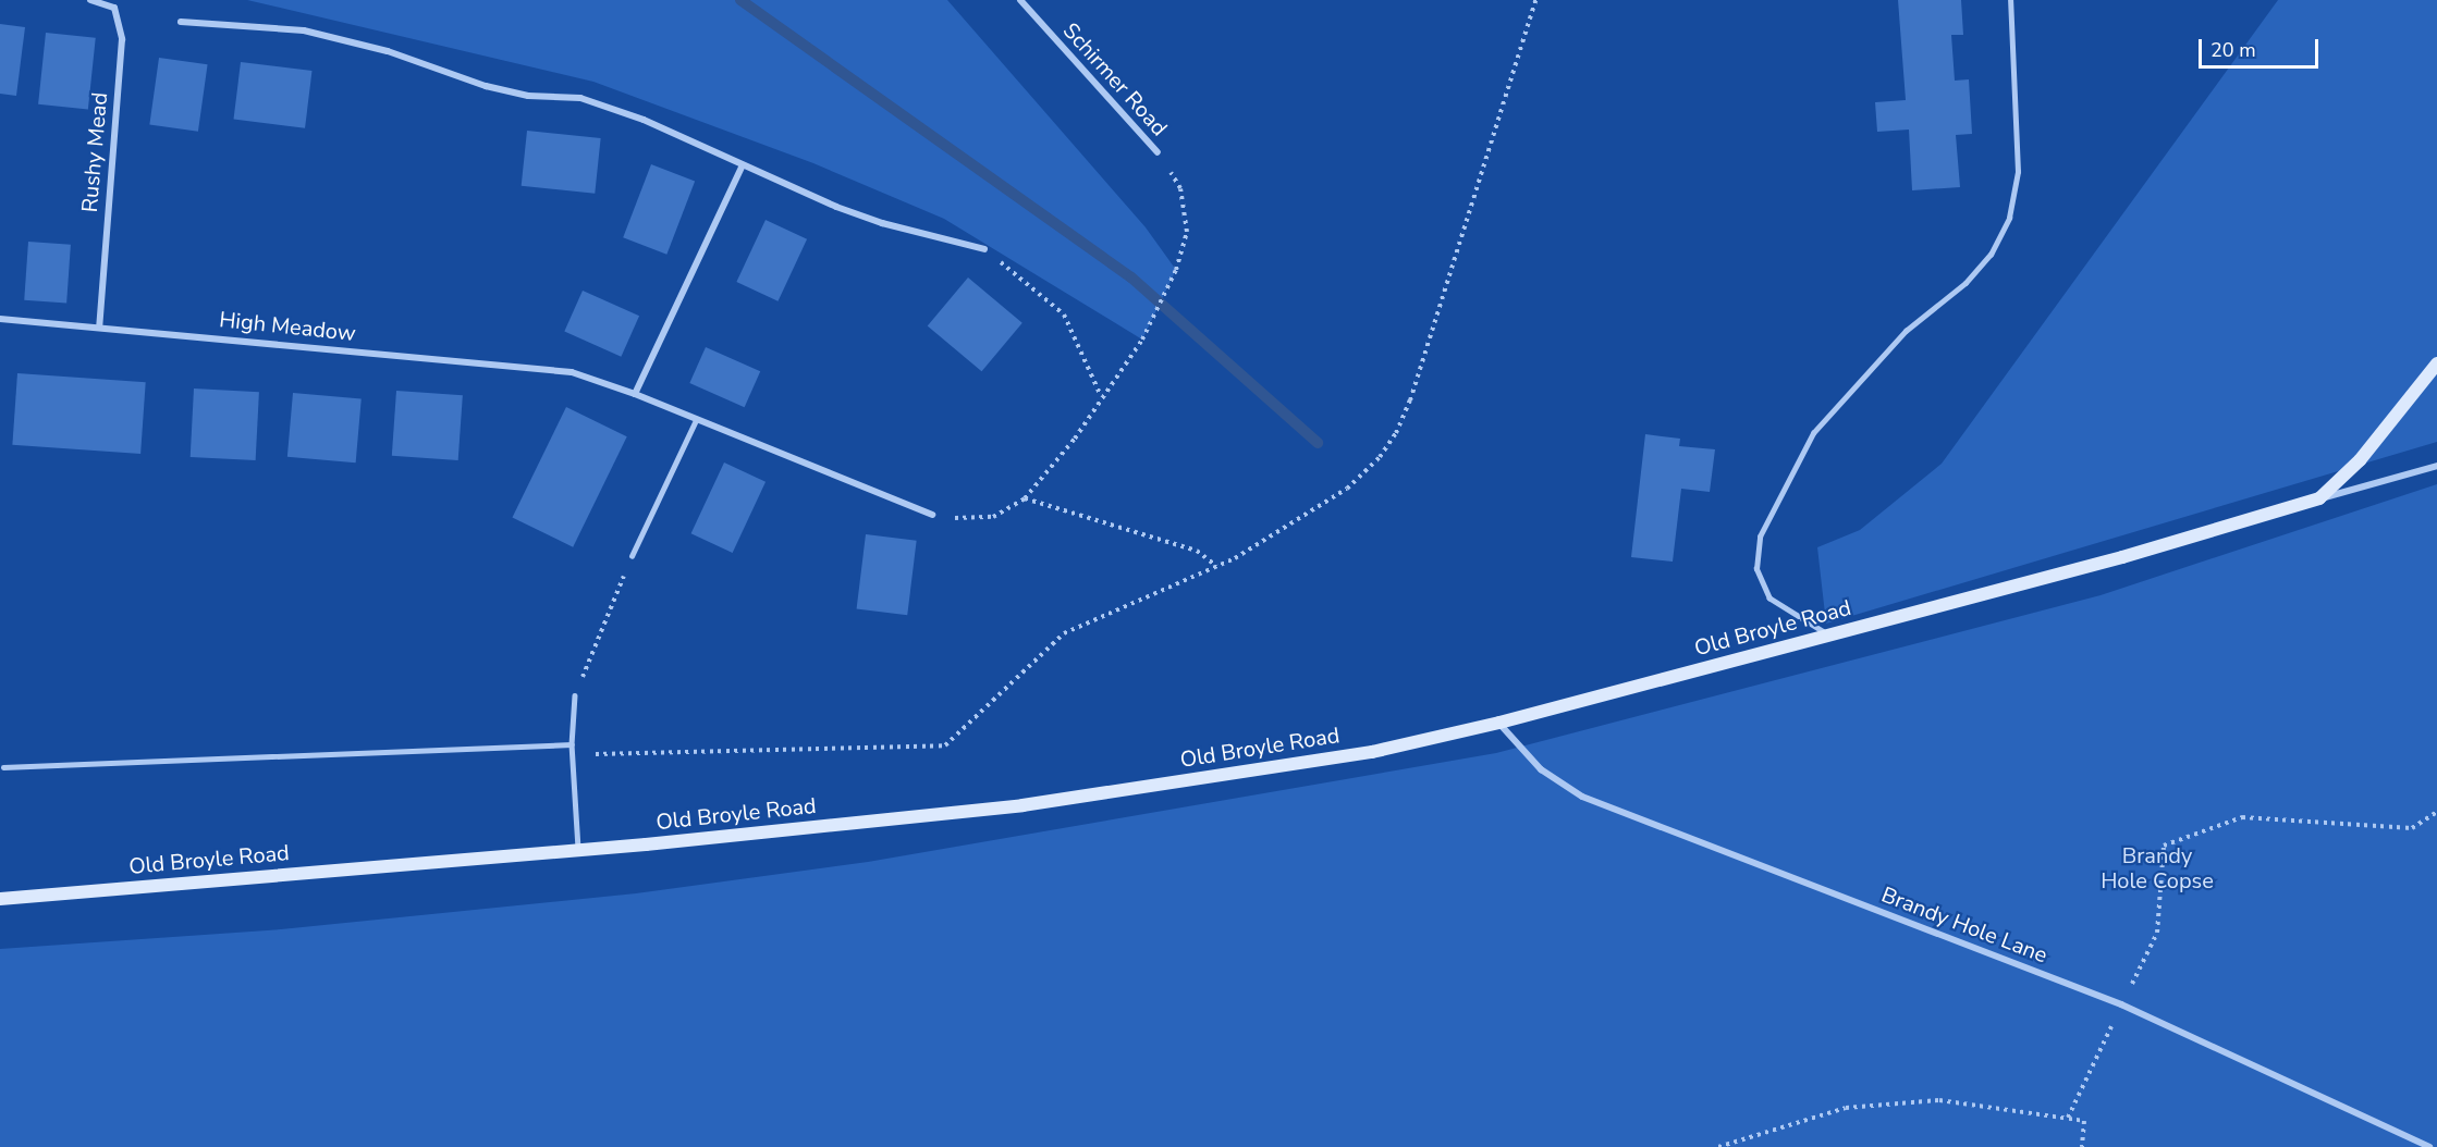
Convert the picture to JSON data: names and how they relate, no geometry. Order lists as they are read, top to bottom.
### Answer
{
  "streets": {
    "main road": ["Old Broyle Road"],
    "street": [
      "Schirmer Road",
      "Rushy Mead",
      "High Meadow",
      "Brandy Hole Lane"
    ]
  },
  "crossings": [
    ["Rushy Mead", "High Meadow"],
    ["Old Broyle Road", "Brandy Hole Lane"]
  ],
  "parks": ["Brandy Hole Copse"],
  "scale_bar": "20 m"
}
